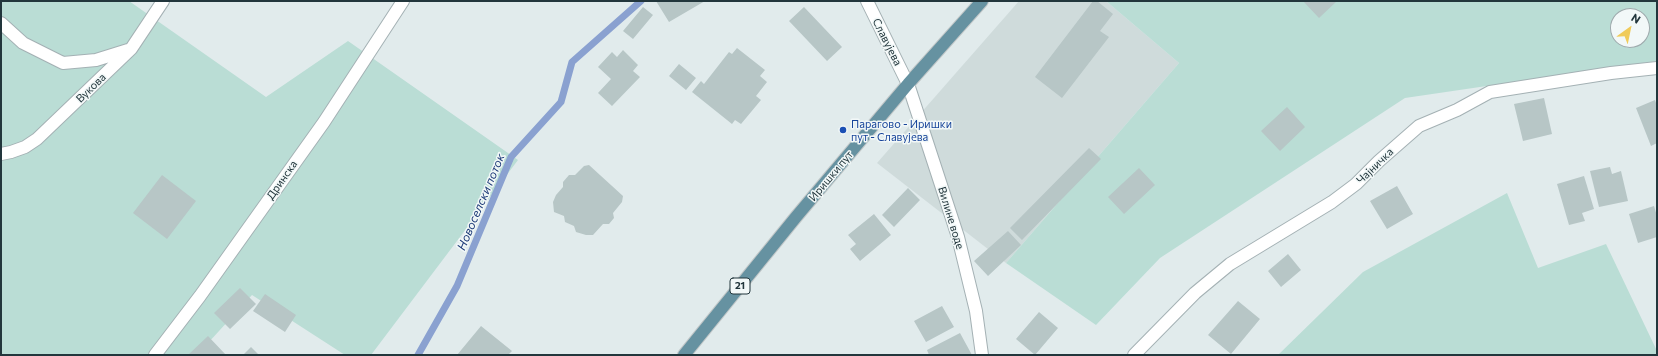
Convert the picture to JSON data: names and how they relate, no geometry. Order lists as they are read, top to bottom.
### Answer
{
  "streets": {
    "main road": ["Иришки пут", "21"],
    "street": [
      "Славујева",
      "Вукова",
      "Чајничка",
      "Дринска",
      "Вилине воде"
    ]
  },
  "crossings": [
    ["Славујева", "Иришки пут"],
    ["Славујева", "Вилине воде"],
    ["Иришки пут", "Вилине воде"]
  ],
  "water": ["Новоселски поток"],
  "places": ["Парагово - Иришки пут - Славујева"],
  "north": "top right"
}
